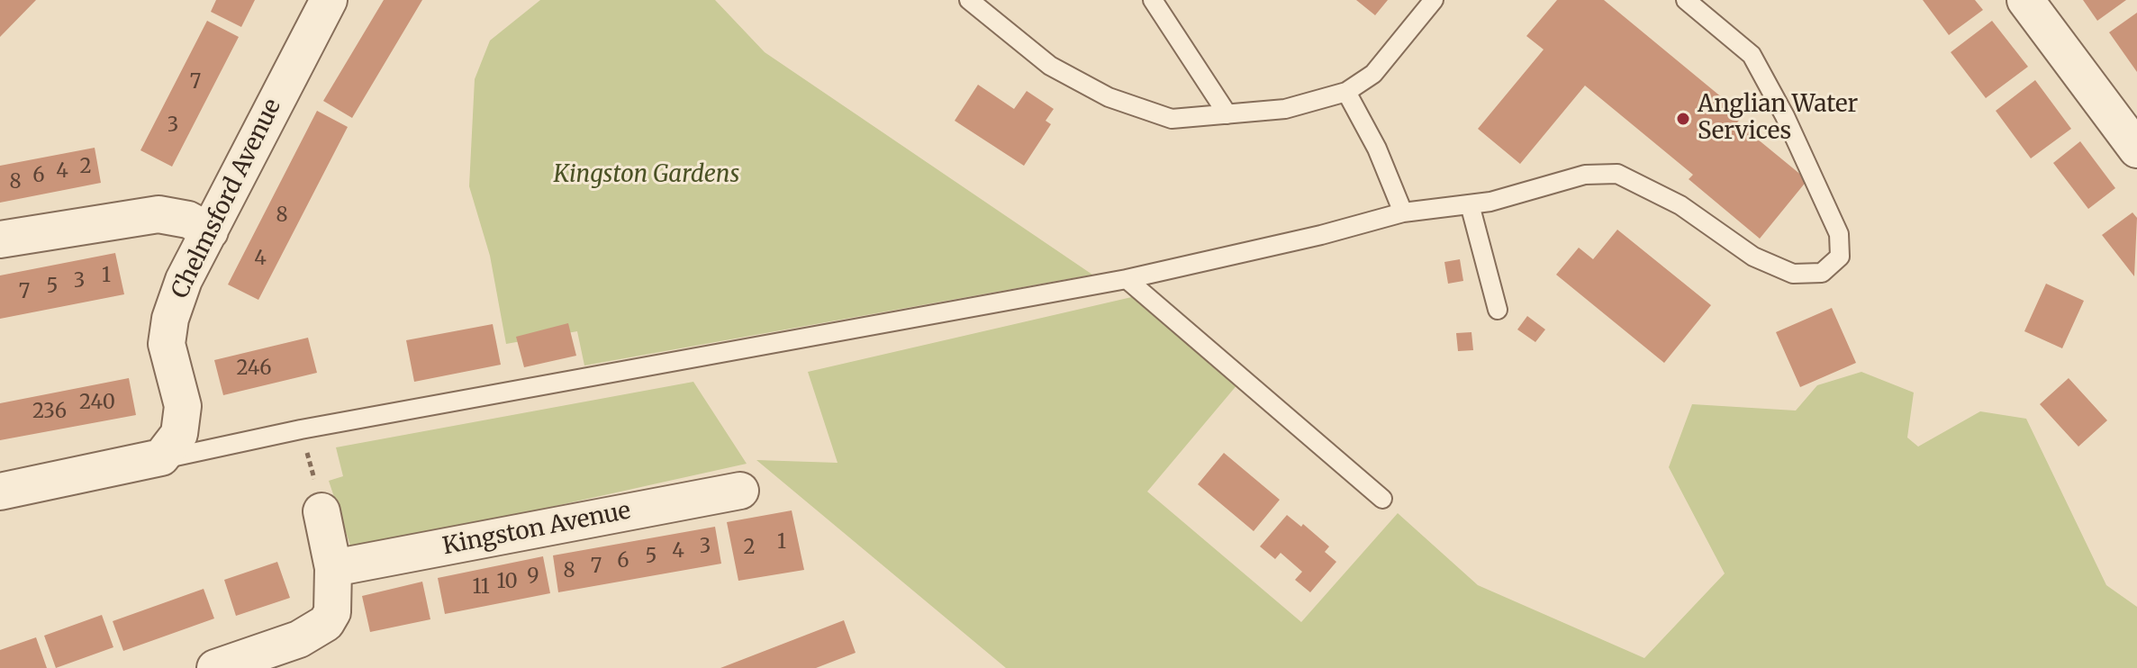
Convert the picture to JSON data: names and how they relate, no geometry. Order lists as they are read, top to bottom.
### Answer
{
  "streets": {
    "street": ["Chelmsford Avenue", "Kingston Avenue"]
  },
  "parks": ["Kingston Gardens"],
  "places": ["Anglian Water Services"],
  "house_numbers": [
    "7",
    "3",
    "2",
    "4",
    "6",
    "8",
    "8",
    "4",
    "1",
    "3",
    "5",
    "7",
    "246",
    "240",
    "236",
    "1",
    "3",
    "2",
    "4",
    "5",
    "6",
    "7",
    "8",
    "9",
    "10",
    "11"
  ]
}
